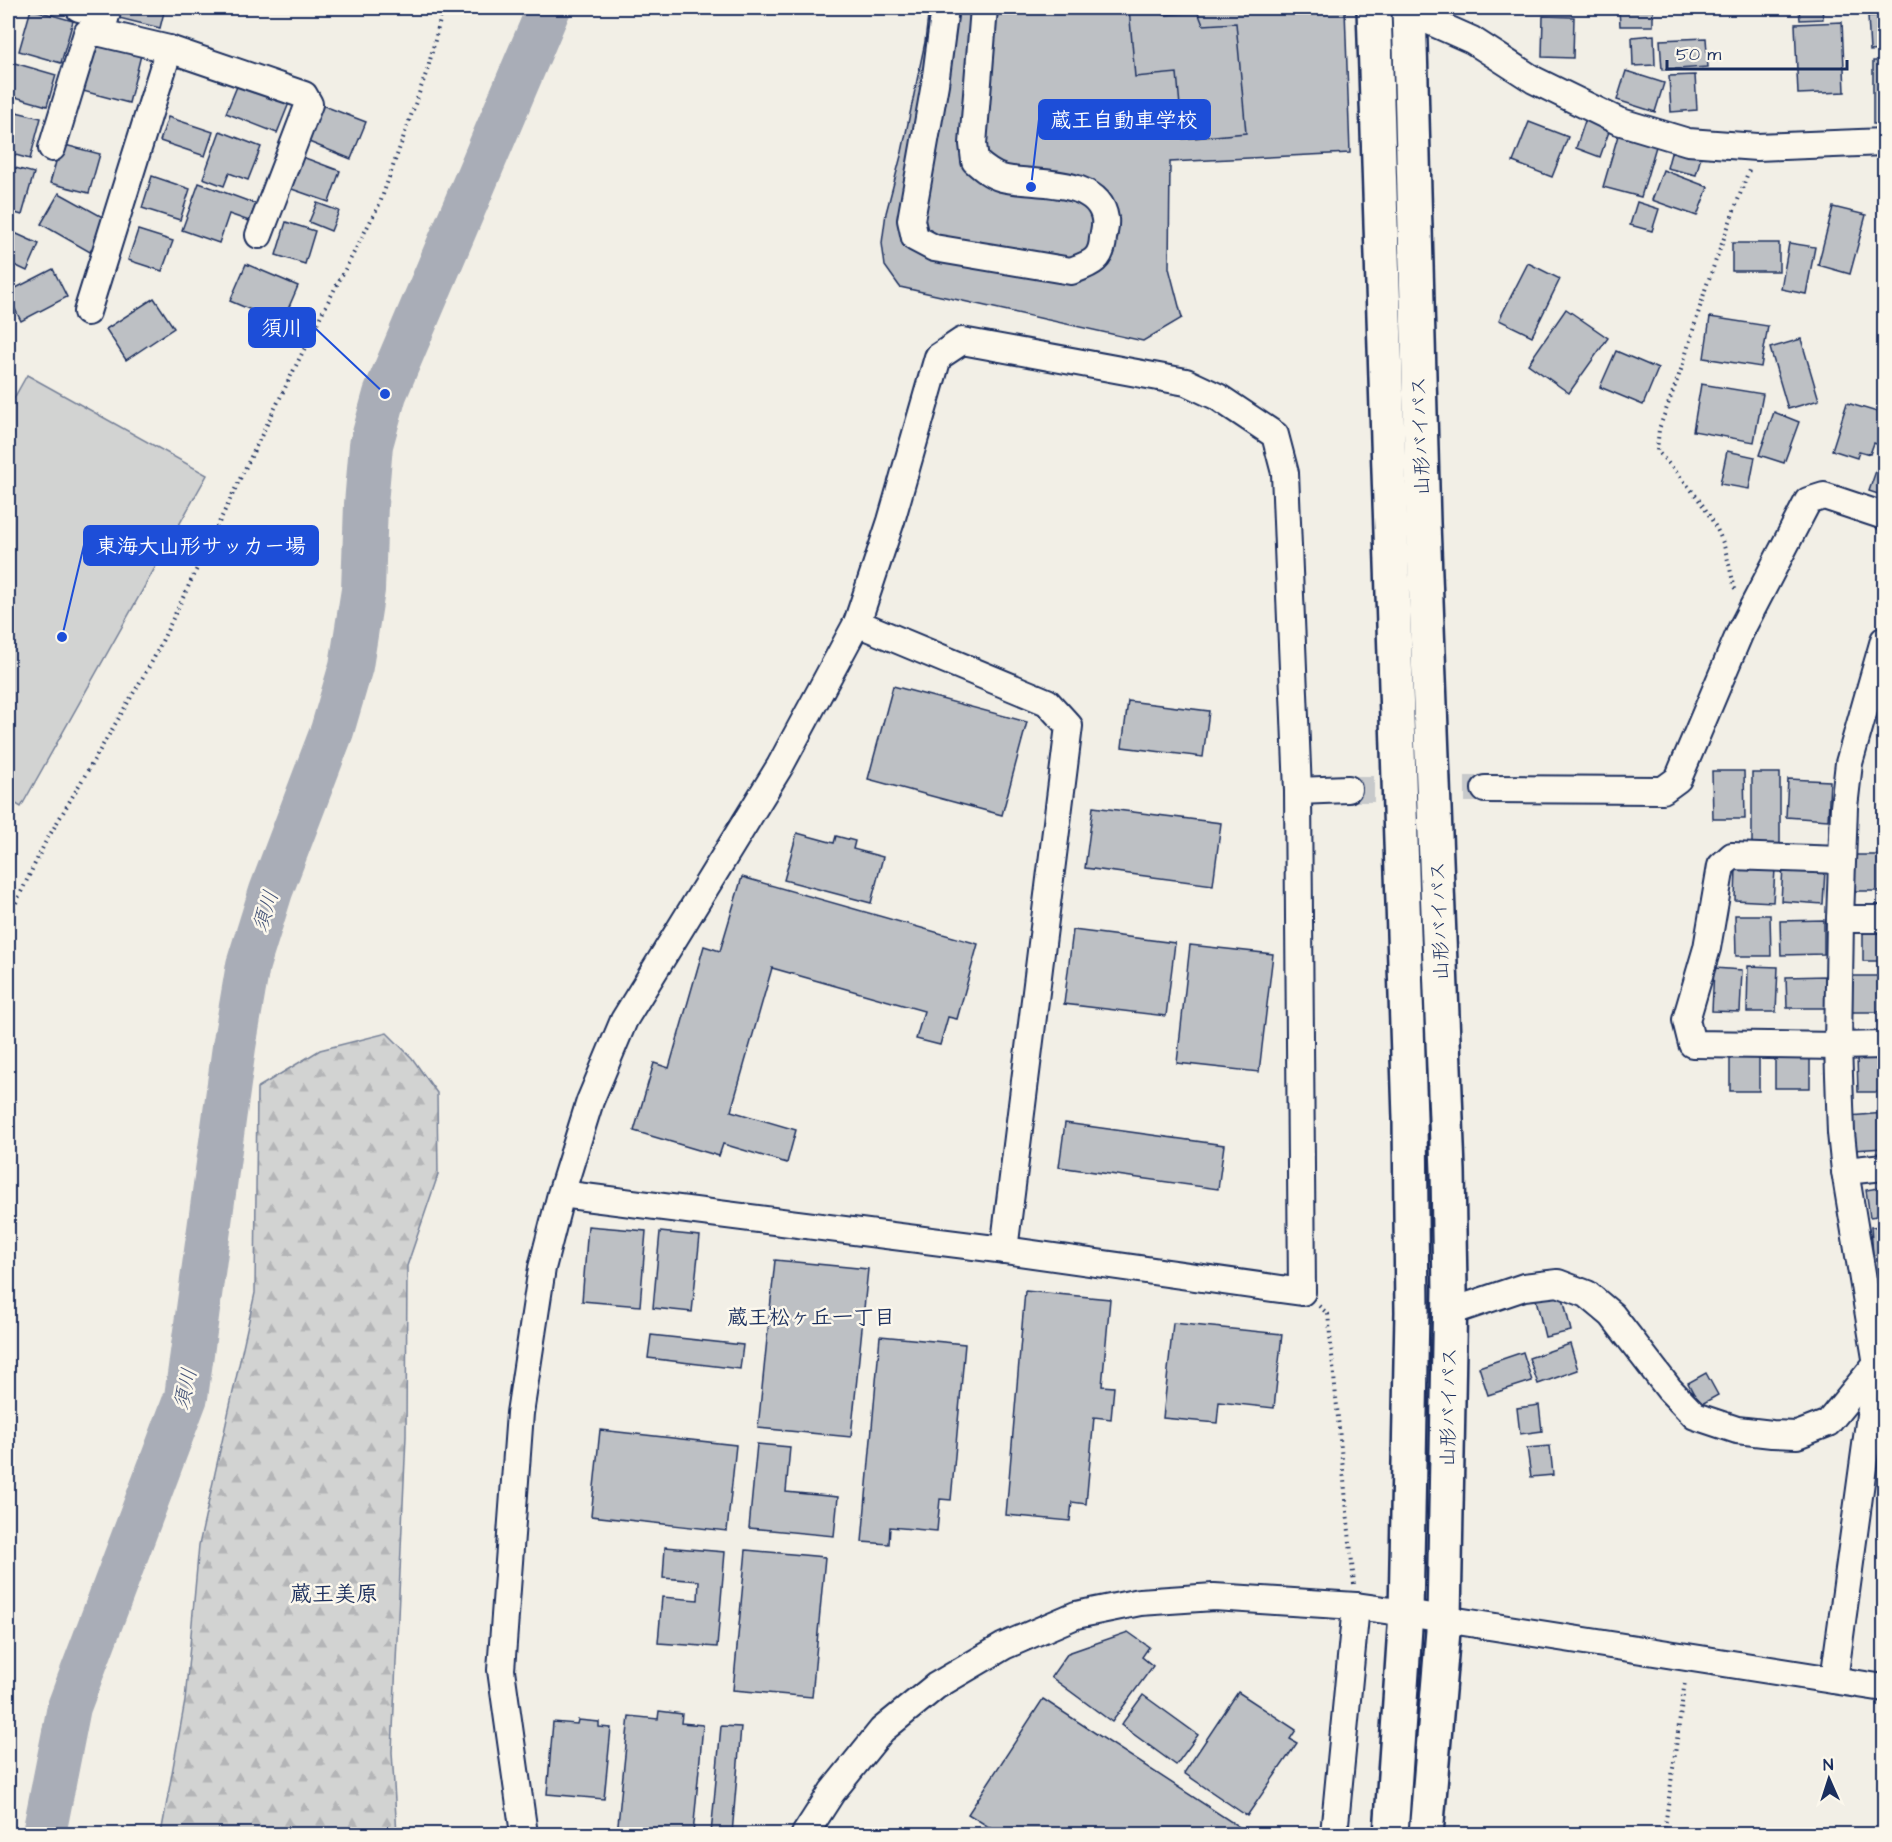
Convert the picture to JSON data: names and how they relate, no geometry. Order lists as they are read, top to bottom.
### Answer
{
  "streets": {
    "highway": ["山形バイパス"]
  },
  "districts": ["蔵王松ヶ丘一丁目", "蔵王美原"],
  "water": ["須川"],
  "places": ["蔵王自動車学校", "須川", "東海大山形サッカー場"],
  "scale_bar": "50 m",
  "north": "top"
}
